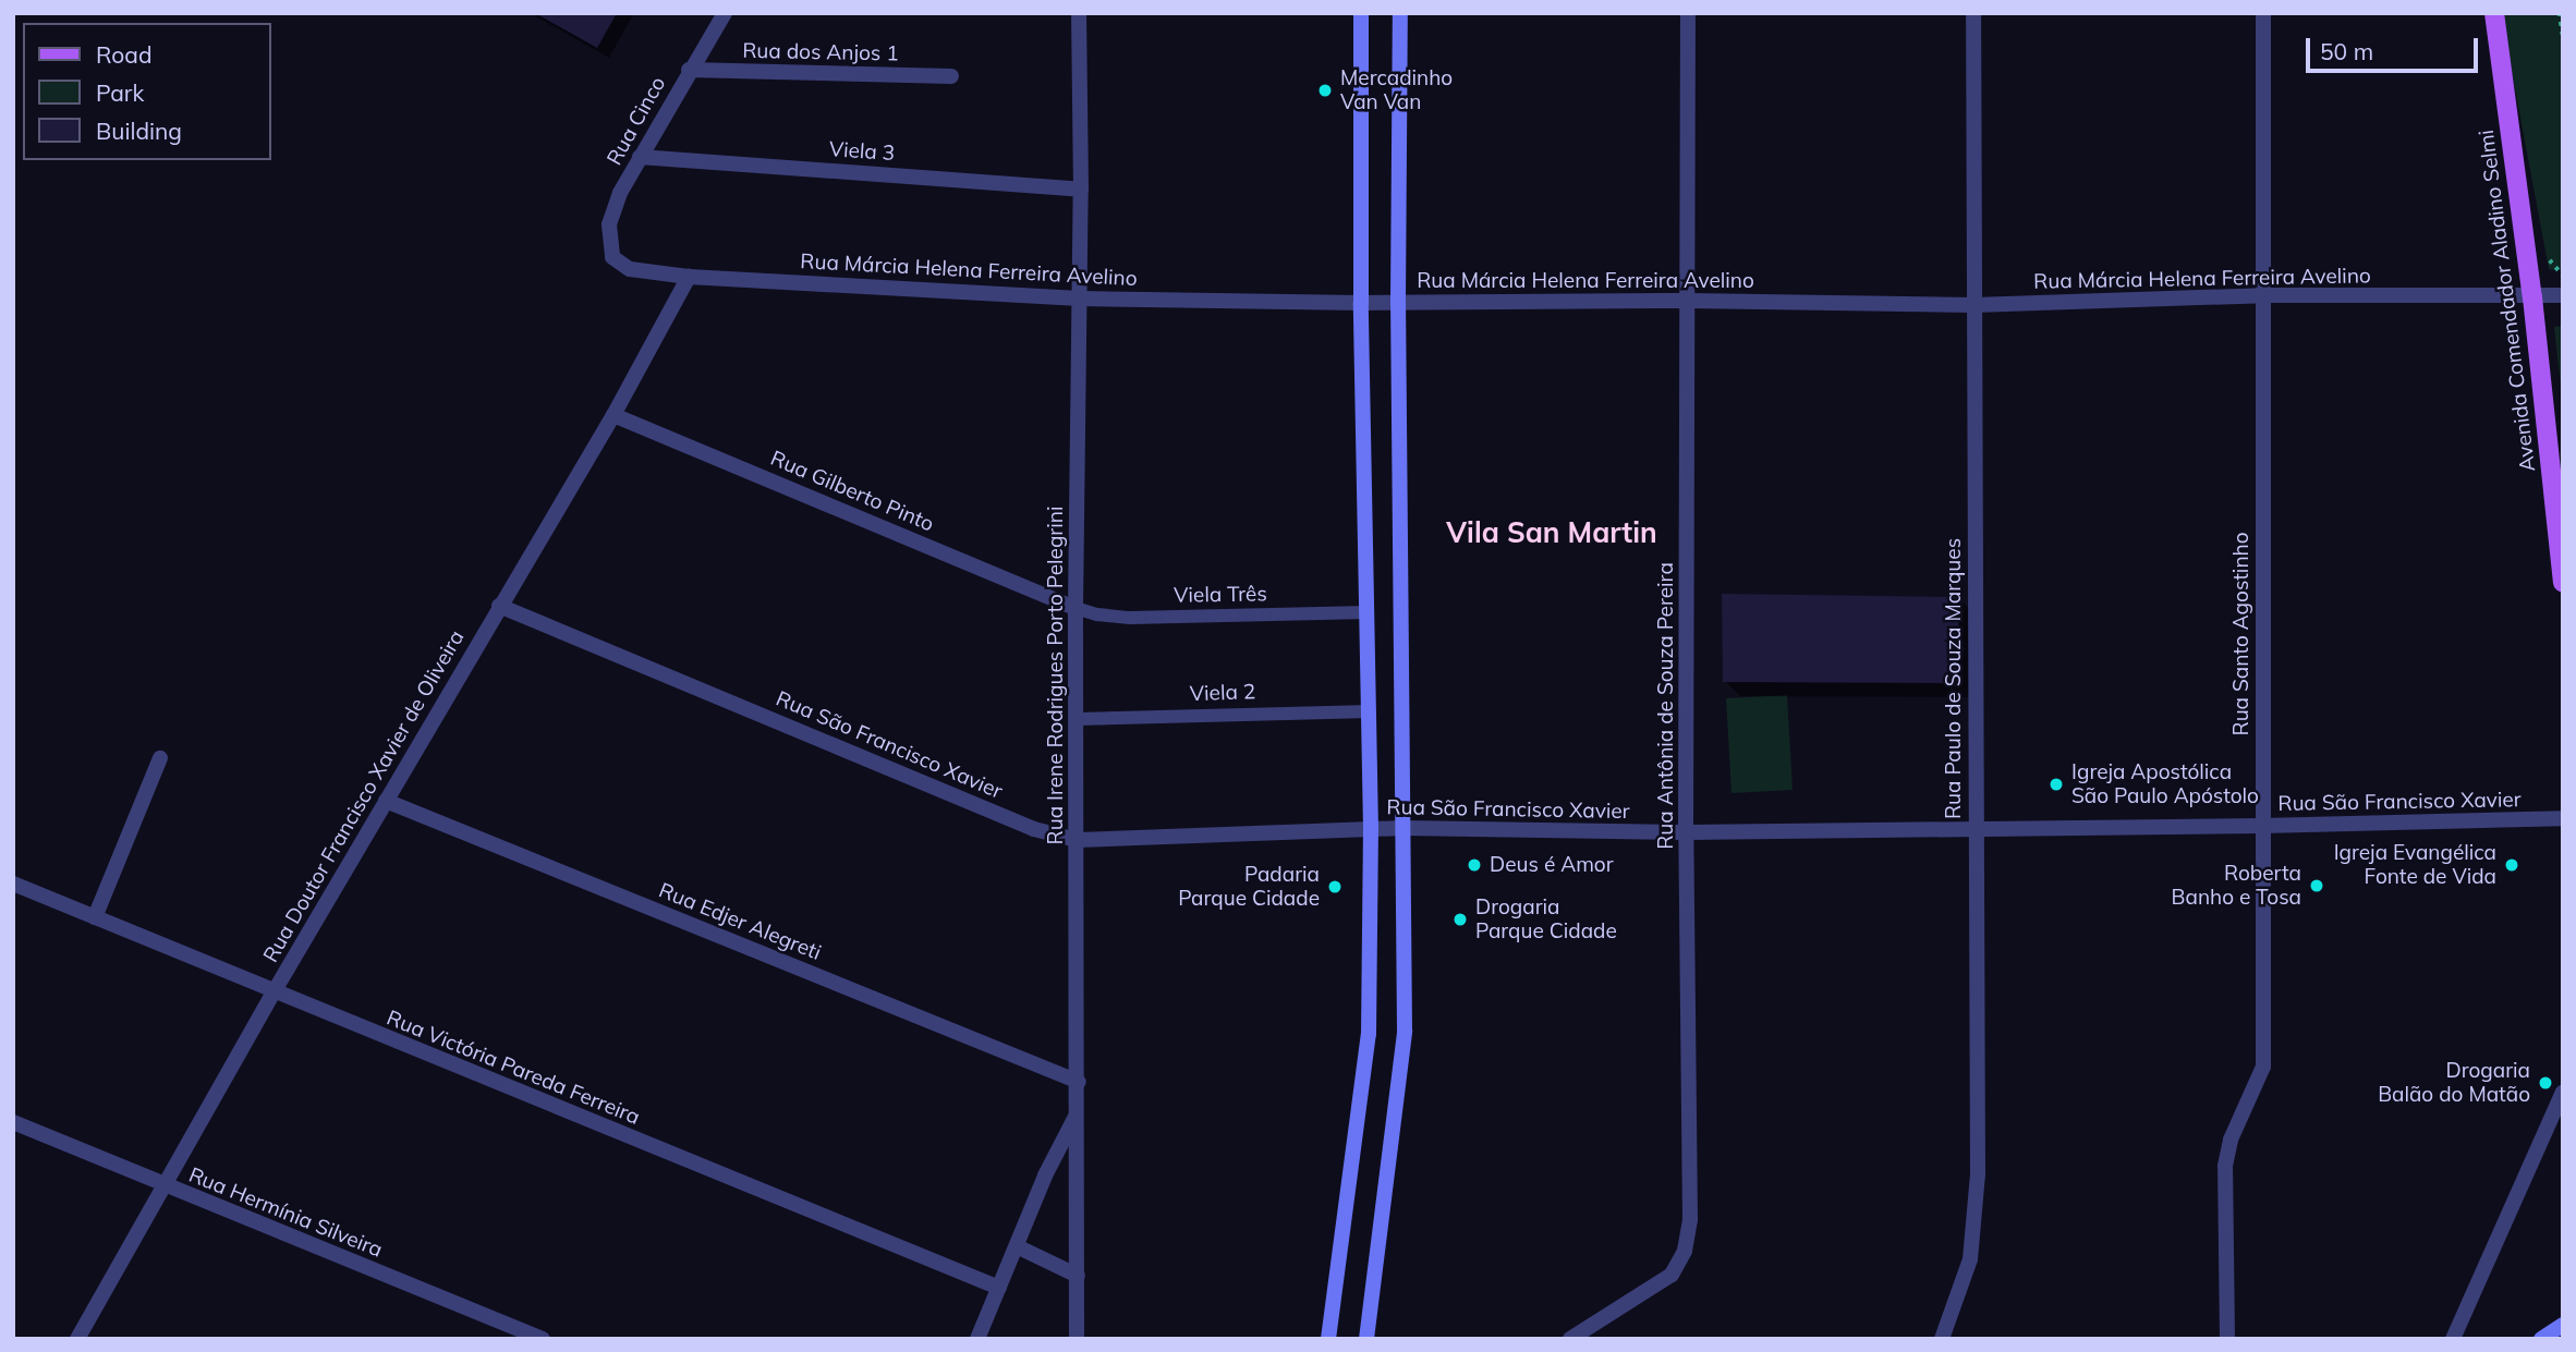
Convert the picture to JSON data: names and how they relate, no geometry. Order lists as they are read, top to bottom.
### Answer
{
  "streets": {
    "main road": ["Avenida Comendador Aladino Selmi"],
    "street": [
      "Rua dos Anjos 1",
      "Rua Cinco",
      "Viela 3",
      "Rua Márcia Helena Ferreira Avelino",
      "Rua Gilberto Pinto",
      "Rua Santo Agostinho",
      "Rua Irene Rodrigues Porto Pelegrini",
      "Rua Paulo de Souza Marques",
      "Rua Antônia de Souza Pereira",
      "Rua São Francisco Xavier",
      "Rua Doutor Francisco Xavier de Oliveira",
      "Rua Edjer Alegreti",
      "Rua Victória Pareda Ferreira",
      "Rua Hermínia Silveira"
    ],
    "lane": ["Viela Três", "Viela 2"]
  },
  "crossings": [
    ["Rua dos Anjos 1", "Rua Cinco"],
    ["Rua Cinco", "Viela 3"],
    ["Rua Cinco", "Rua Márcia Helena Ferreira Avelino"],
    ["Viela 3", "Rua Irene Rodrigues Porto Pelegrini"],
    ["Rua Márcia Helena Ferreira Avelino", "Avenida Comendador Aladino Selmi"],
    ["Rua Márcia Helena Ferreira Avelino", "Rua Santo Agostinho"],
    ["Rua Márcia Helena Ferreira Avelino", "Rua Irene Rodrigues Porto Pelegrini"],
    ["Rua Márcia Helena Ferreira Avelino", "Rua Paulo de Souza Marques"],
    ["Rua Márcia Helena Ferreira Avelino", "Rua Antônia de Souza Pereira"],
    ["Rua Márcia Helena Ferreira Avelino", "Rua Doutor Francisco Xavier de Oliveira"],
    ["Rua Gilberto Pinto", "Viela Três"],
    ["Rua Gilberto Pinto", "Rua Irene Rodrigues Porto Pelegrini"],
    ["Rua Gilberto Pinto", "Rua Doutor Francisco Xavier de Oliveira"],
    ["Viela Três", "Rua Irene Rodrigues Porto Pelegrini"],
    ["Rua Santo Agostinho", "Rua São Francisco Xavier"],
    ["Rua Irene Rodrigues Porto Pelegrini", "Viela 2"],
    ["Rua Irene Rodrigues Porto Pelegrini", "Rua São Francisco Xavier"],
    ["Rua Irene Rodrigues Porto Pelegrini", "Rua Edjer Alegreti"],
    ["Rua Paulo de Souza Marques", "Rua São Francisco Xavier"],
    ["Rua Antônia de Souza Pereira", "Rua São Francisco Xavier"],
    ["Rua São Francisco Xavier", "Rua Doutor Francisco Xavier de Oliveira"],
    ["Rua Doutor Francisco Xavier de Oliveira", "Rua Edjer Alegreti"],
    ["Rua Doutor Francisco Xavier de Oliveira", "Rua Victória Pareda Ferreira"],
    ["Rua Doutor Francisco Xavier de Oliveira", "Rua Hermínia Silveira"]
  ],
  "districts": ["Vila San Martin"],
  "places": [
    "Mercadinho Van Van",
    "Igreja Apostólica São Paulo Apóstolo",
    "Deus é Amor",
    "Igreja Evangélica Fonte de Vida",
    "Roberta Banho e Tosa",
    "Padaria Parque Cidade",
    "Drogaria Parque Cidade",
    "Drogaria Balão do Matão"
  ],
  "legend": ["Road", "Park", "Building"],
  "scale_bar": "50 m"
}
